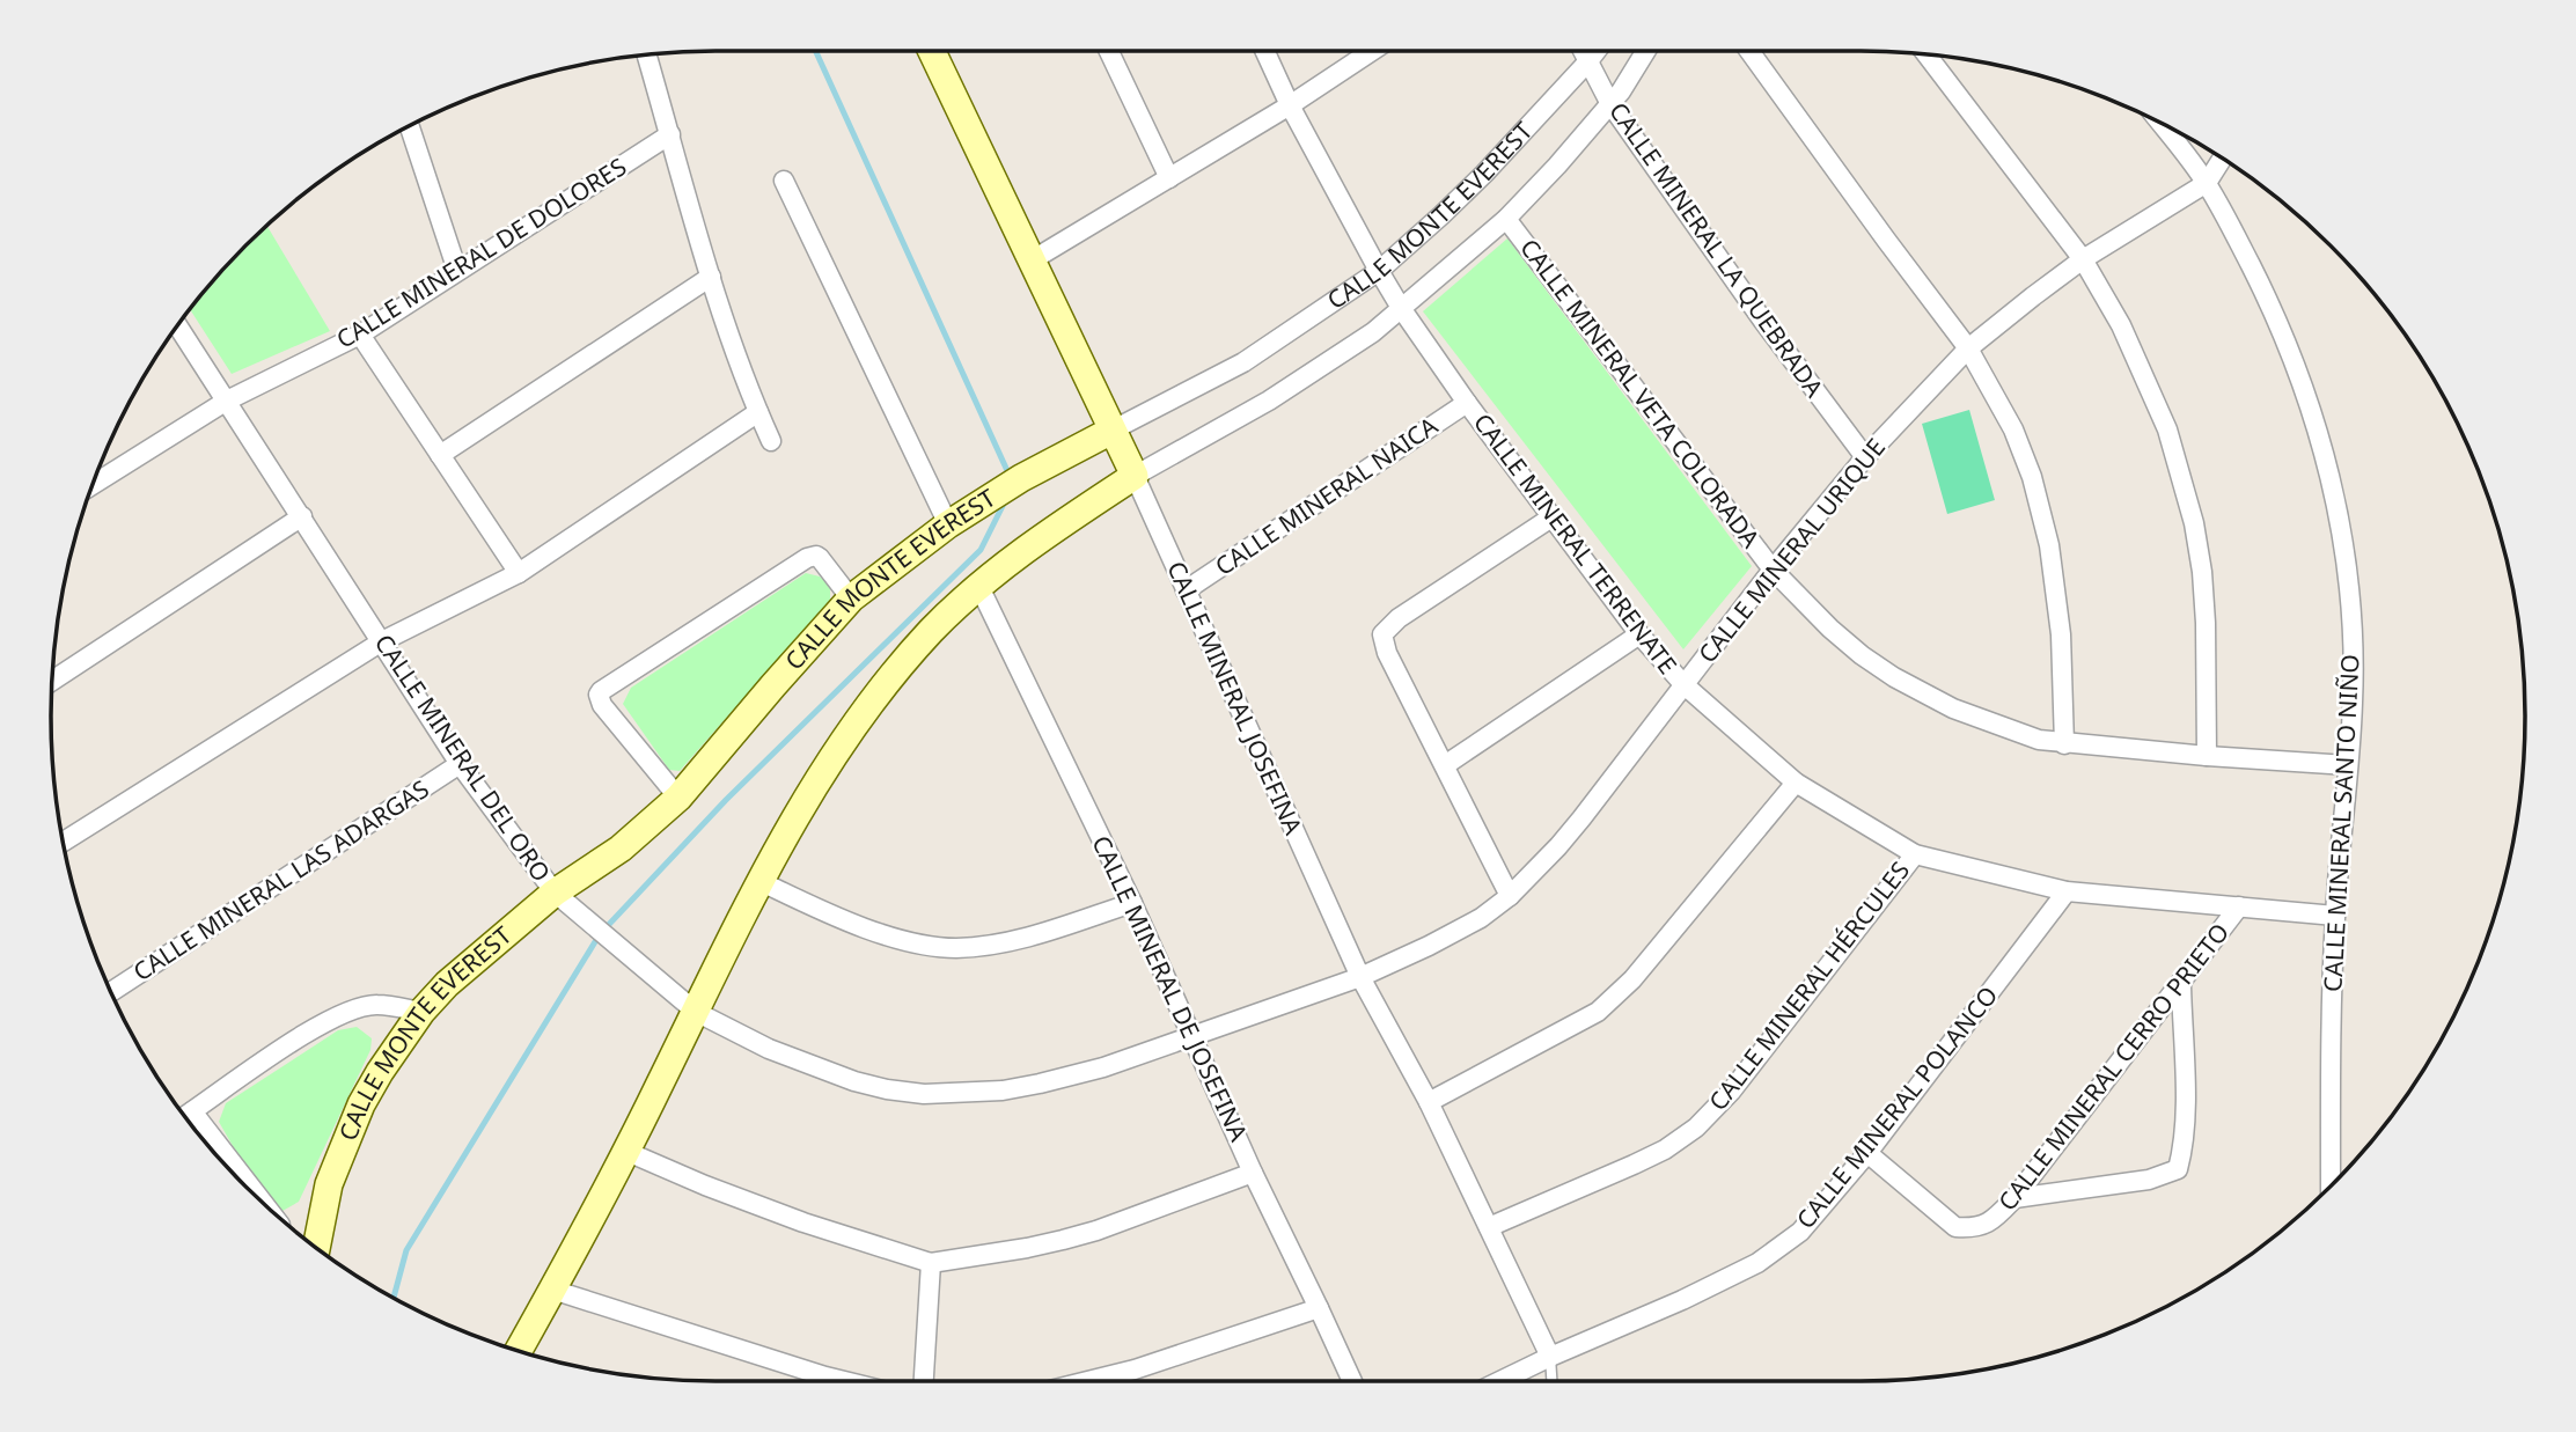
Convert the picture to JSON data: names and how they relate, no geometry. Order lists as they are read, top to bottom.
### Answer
{
  "streets": {
    "street": [
      "CALLE MONTE EVEREST",
      "CALLE MINERAL LA QUEBRADA",
      "CALLE MINERAL DE DOLORES",
      "CALLE MINERAL VETA COLORADA",
      "CALLE MINERAL NAICA",
      "CALLE MINERAL TERRENATE",
      "CALLE MINERAL URIQUE",
      "CALLE MINERAL JOSEFINA",
      "CALLE MINERAL DEL ORO",
      "CALLE MINERAL SANTO NIÑO",
      "CALLE MINERAL LAS ADARGAS",
      "CALLE MINERAL HÉRCULES",
      "CALLE MINERAL DE JOSEFINA",
      "CALLE MINERAL CERRO PRIETO",
      "CALLE MINERAL POLANCO"
    ]
  },
  "crossings": [
    ["CALLE MONTE EVEREST", "CALLE MINERAL LA QUEBRADA"],
    ["CALLE MONTE EVEREST", "CALLE MINERAL VETA COLORADA"],
    ["CALLE MONTE EVEREST", "CALLE MINERAL TERRENATE"],
    ["CALLE MONTE EVEREST", "CALLE MINERAL JOSEFINA"],
    ["CALLE MONTE EVEREST", "CALLE MINERAL DEL ORO"],
    ["CALLE MONTE EVEREST", "CALLE MINERAL DE JOSEFINA"],
    ["CALLE MINERAL LA QUEBRADA", "CALLE MINERAL URIQUE"],
    ["CALLE MINERAL DE DOLORES", "CALLE MINERAL DEL ORO"],
    ["CALLE MINERAL VETA COLORADA", "CALLE MINERAL URIQUE"],
    ["CALLE MINERAL VETA COLORADA", "CALLE MINERAL SANTO NIÑO"],
    ["CALLE MINERAL NAICA", "CALLE MINERAL TERRENATE"],
    ["CALLE MINERAL NAICA", "CALLE MINERAL JOSEFINA"],
    ["CALLE MINERAL TERRENATE", "CALLE MINERAL URIQUE"],
    ["CALLE MINERAL TERRENATE", "CALLE MINERAL SANTO NIÑO"],
    ["CALLE MINERAL TERRENATE", "CALLE MINERAL HÉRCULES"],
    ["CALLE MINERAL TERRENATE", "CALLE MINERAL CERRO PRIETO"],
    ["CALLE MINERAL TERRENATE", "CALLE MINERAL POLANCO"],
    ["CALLE MINERAL URIQUE", "CALLE MINERAL JOSEFINA"],
    ["CALLE MINERAL URIQUE", "CALLE MINERAL DEL ORO"],
    ["CALLE MINERAL URIQUE", "CALLE MINERAL SANTO NIÑO"],
    ["CALLE MINERAL URIQUE", "CALLE MINERAL DE JOSEFINA"],
    ["CALLE MINERAL JOSEFINA", "CALLE MINERAL HÉRCULES"],
    ["CALLE MINERAL JOSEFINA", "CALLE MINERAL POLANCO"],
    ["CALLE MINERAL DEL ORO", "CALLE MINERAL LAS ADARGAS"],
    ["CALLE MINERAL DEL ORO", "CALLE MINERAL DE JOSEFINA"],
    ["CALLE MINERAL CERRO PRIETO", "CALLE MINERAL POLANCO"]
  ]
}
